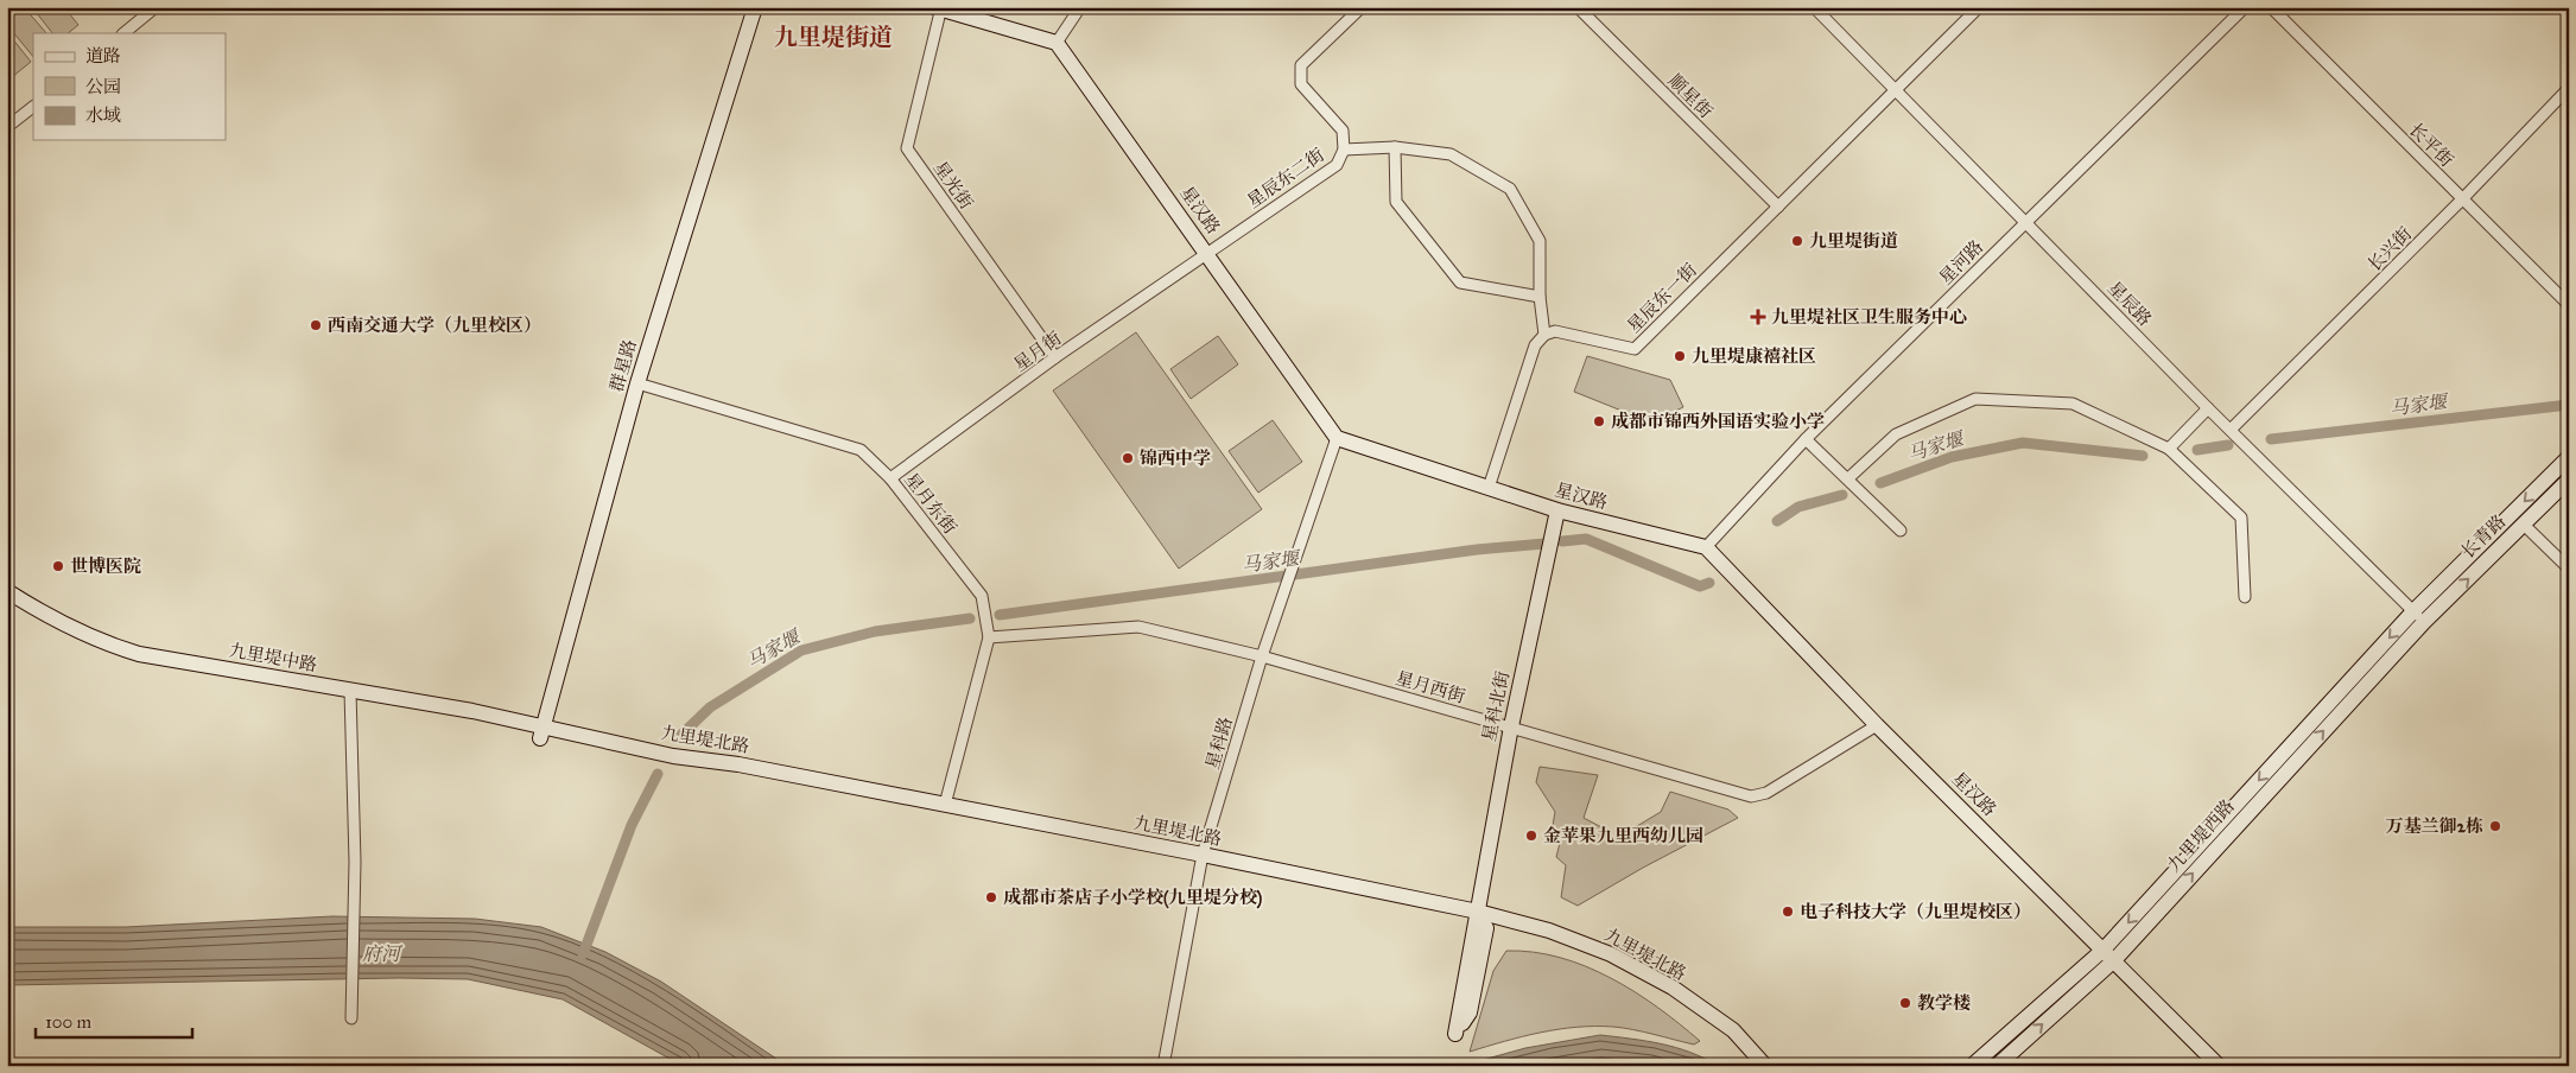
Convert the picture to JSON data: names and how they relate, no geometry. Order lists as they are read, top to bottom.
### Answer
{
  "streets": {
    "street": [
      "顺星街",
      "长平街",
      "星辰东二街",
      "星光街",
      "星汉路",
      "长兴街",
      "星河路",
      "星辰东一街",
      "星辰路",
      "星月街",
      "群星路",
      "星月东街",
      "长青路",
      "九里堤中路",
      "星月西街",
      "星科北街",
      "九里堤北路",
      "星科路",
      "九里堤西路"
    ]
  },
  "crossings": [
    ["顺星街", "星辰东一街"],
    ["长平街", "长兴街"],
    ["星辰东二街", "星汉路"],
    ["星辰东二街", "星月街"],
    ["星光街", "星月街"],
    ["星汉路", "星河路"],
    ["星汉路", "星月街"],
    ["星汉路", "星月西街"],
    ["星汉路", "星科北街"],
    ["星汉路", "星科路"],
    ["星汉路", "九里堤西路"],
    ["长兴街", "星辰路"],
    ["星河路", "星辰路"],
    ["星辰东一街", "星辰路"],
    ["星辰路", "长青路"],
    ["星辰路", "九里堤西路"],
    ["星月街", "星月东街"],
    ["群星路", "星月东街"],
    ["群星路", "九里堤中路"],
    ["群星路", "九里堤北路"],
    ["星月东街", "星月西街"],
    ["星月东街", "九里堤北路"],
    ["长青路", "九里堤西路"],
    ["九里堤中路", "九里堤北路"],
    ["星月西街", "星科北街"],
    ["星月西街", "星科路"],
    ["星科北街", "九里堤北路"],
    ["九里堤北路", "星科路"]
  ],
  "districts": ["九里堤街道"],
  "water": ["马家堰", "府河"],
  "places": {
    "other": [
      "九里堤街道",
      "西南交通大学（九里校区）",
      "九里堤康禧社区",
      "成都市锦西外国语实验小学",
      "锦西中学",
      "世博医院",
      "万基兰御2栋",
      "金苹果九里西幼儿园",
      "成都市茶店子小学校(九里堤分校)",
      "电子科技大学（九里堤校区）",
      "教学楼"
    ],
    "health": ["九里堤社区卫生服务中心"]
  },
  "legend": ["道路", "公园", "水域"],
  "scale_bar": "100 m"
}
